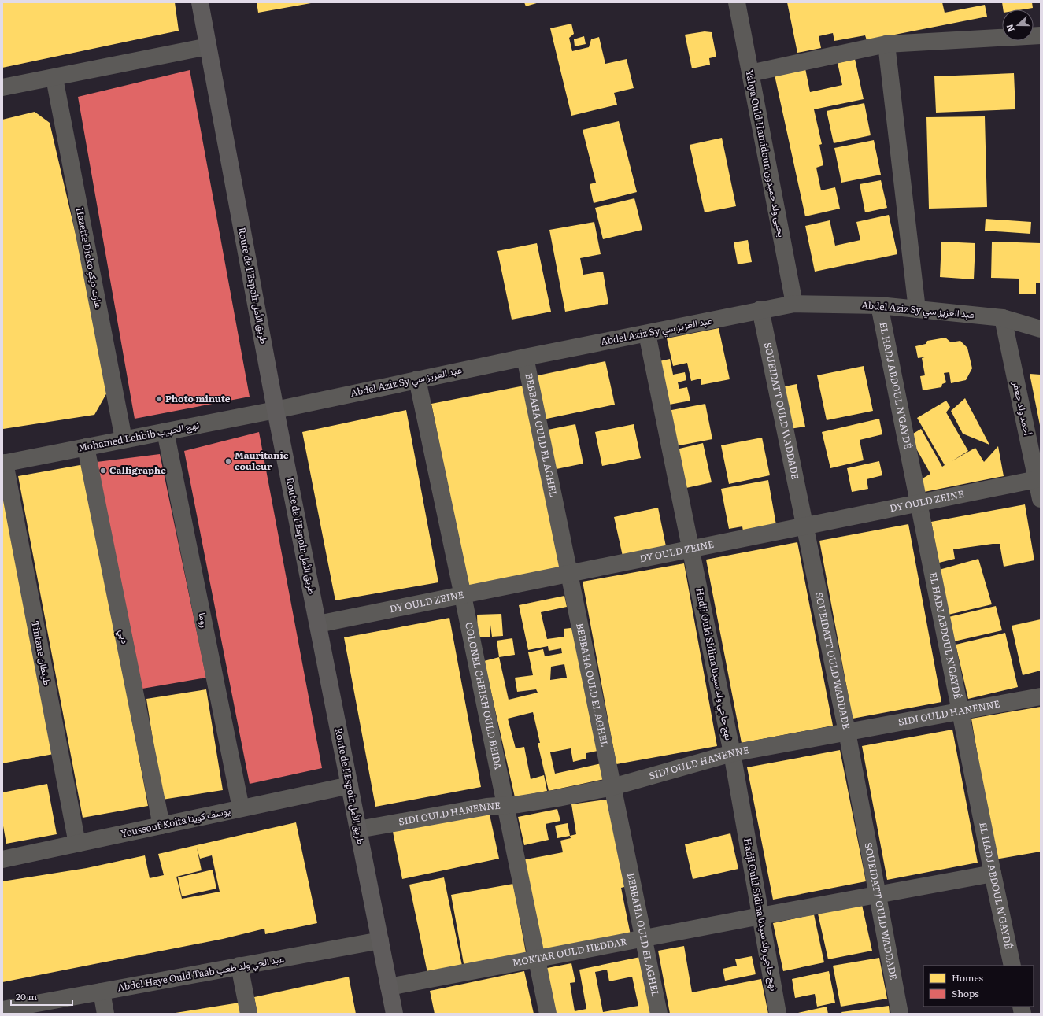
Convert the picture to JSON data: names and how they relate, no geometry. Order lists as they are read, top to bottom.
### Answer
{
  "streets": {
    "street": [
      "Yahya Ould Hamidoun يحيى ولد حميدون",
      "Hazette Dicko هازت ديكو",
      "Route de l’Espoir طريق الأمل",
      "Abdel Aziz Sy عبد العزيز سي",
      "EL HADJ ABDOUL N'GAYDÉ",
      "أحمد ولد جعفر",
      "SOUEIDATT OULD WADDADE",
      "BEBBAHA OULD EL AGHEL",
      "Mohamed Lehbib نهج الحبيب",
      "DY OULD ZEINE",
      "روما",
      "دبي",
      "Tintane طينطان",
      "Hadji Ould Sidina نهج حاجي ولد سيدنا",
      "COLONEL CHEIKH OULD BEIDA",
      "SIDI OULD HANENNE",
      "Youssouf Koita يوسف كويتا",
      "MOKTAR OULD HEDDAR",
      "Abdel Haye Ould Taab عبد الحي ولد طعب"
    ]
  },
  "crossings": [
    ["Yahya Ould Hamidoun يحيى ولد حميدون", "Abdel Aziz Sy عبد العزيز سي"],
    ["Hazette Dicko هازت ديكو", "Mohamed Lehbib نهج الحبيب"],
    ["Route de l’Espoir طريق الأمل", "Abdel Aziz Sy عبد العزيز سي"],
    ["Route de l’Espoir طريق الأمل", "Mohamed Lehbib نهج الحبيب"],
    ["Route de l’Espoir طريق الأمل", "DY OULD ZEINE"],
    ["Route de l’Espoir طريق الأمل", "SIDI OULD HANENNE"],
    ["Route de l’Espoir طريق الأمل", "Youssouf Koita يوسف كويتا"],
    ["Route de l’Espoir طريق الأمل", "MOKTAR OULD HEDDAR"],
    ["Route de l’Espoir طريق الأمل", "Abdel Haye Ould Taab عبد الحي ولد طعب"],
    ["Abdel Aziz Sy عبد العزيز سي", "EL HADJ ABDOUL N'GAYDÉ"],
    ["Abdel Aziz Sy عبد العزيز سي", "أحمد ولد جعفر"],
    ["Abdel Aziz Sy عبد العزيز سي", "SOUEIDATT OULD WADDADE"],
    ["Abdel Aziz Sy عبد العزيز سي", "BEBBAHA OULD EL AGHEL"],
    ["Abdel Aziz Sy عبد العزيز سي", "Mohamed Lehbib نهج الحبيب"],
    ["Abdel Aziz Sy عبد العزيز سي", "Hadji Ould Sidina نهج حاجي ولد سيدنا"],
    ["Abdel Aziz Sy عبد العزيز سي", "COLONEL CHEIKH OULD BEIDA"],
    ["EL HADJ ABDOUL N'GAYDÉ", "DY OULD ZEINE"],
    ["EL HADJ ABDOUL N'GAYDÉ", "SIDI OULD HANENNE"],
    ["EL HADJ ABDOUL N'GAYDÉ", "MOKTAR OULD HEDDAR"],
    ["أحمد ولد جعفر", "DY OULD ZEINE"],
    ["SOUEIDATT OULD WADDADE", "DY OULD ZEINE"],
    ["SOUEIDATT OULD WADDADE", "SIDI OULD HANENNE"],
    ["SOUEIDATT OULD WADDADE", "MOKTAR OULD HEDDAR"],
    ["BEBBAHA OULD EL AGHEL", "DY OULD ZEINE"],
    ["BEBBAHA OULD EL AGHEL", "SIDI OULD HANENNE"],
    ["BEBBAHA OULD EL AGHEL", "MOKTAR OULD HEDDAR"],
    ["Mohamed Lehbib نهج الحبيب", "روما"],
    ["Mohamed Lehbib نهج الحبيب", "دبي"],
    ["Mohamed Lehbib نهج الحبيب", "Tintane طينطان"],
    ["DY OULD ZEINE", "Hadji Ould Sidina نهج حاجي ولد سيدنا"],
    ["DY OULD ZEINE", "COLONEL CHEIKH OULD BEIDA"],
    ["روما", "Youssouf Koita يوسف كويتا"],
    ["دبي", "Youssouf Koita يوسف كويتا"],
    ["Tintane طينطان", "Youssouf Koita يوسف كويتا"],
    ["Hadji Ould Sidina نهج حاجي ولد سيدنا", "SIDI OULD HANENNE"],
    ["Hadji Ould Sidina نهج حاجي ولد سيدنا", "MOKTAR OULD HEDDAR"],
    ["COLONEL CHEIKH OULD BEIDA", "SIDI OULD HANENNE"],
    ["COLONEL CHEIKH OULD BEIDA", "MOKTAR OULD HEDDAR"]
  ],
  "places": ["Photo minute", "Mauritanie couleur", "Calligraphe"],
  "legend": ["Homes", "Shops"],
  "scale_bar": "20 m",
  "north": "left"
}
